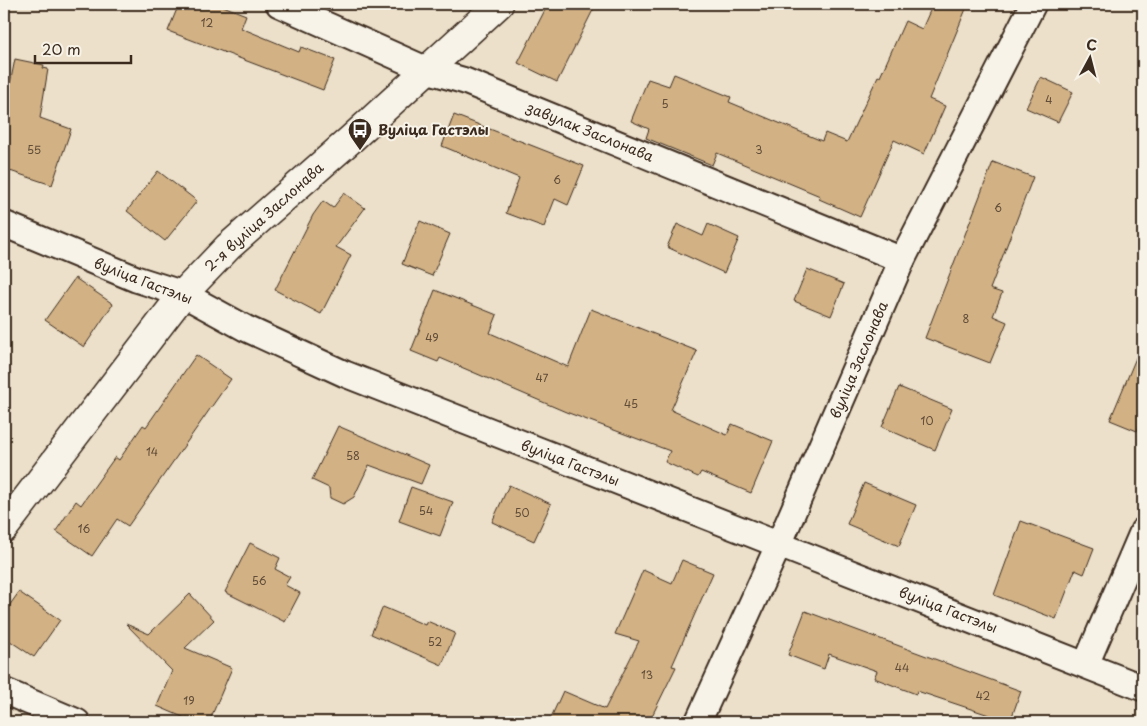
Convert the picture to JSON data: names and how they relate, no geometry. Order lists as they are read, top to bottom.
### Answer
{
  "streets": {
    "main road": ["2-я вуліца Заслонава"],
    "street": ["завулак Заслонава", "вуліца Гастэлы", "вуліца Заслонава"]
  },
  "crossings": [
    ["завулак Заслонава", "2-я вуліца Заслонава"],
    ["завулак Заслонава", "вуліца Заслонава"],
    ["2-я вуліца Заслонава", "вуліца Гастэлы"],
    ["вуліца Гастэлы", "вуліца Заслонава"]
  ],
  "places": {
    "bus stop": ["Вуліца Гастэлы"]
  },
  "house_numbers": [
    "12",
    "4",
    "5",
    "55",
    "3",
    "6",
    "6",
    "8",
    "49",
    "47",
    "45",
    "10",
    "14",
    "58",
    "54",
    "50",
    "16",
    "56",
    "52",
    "44",
    "13",
    "42",
    "19"
  ],
  "scale_bar": "20 m",
  "north": "top"
}
